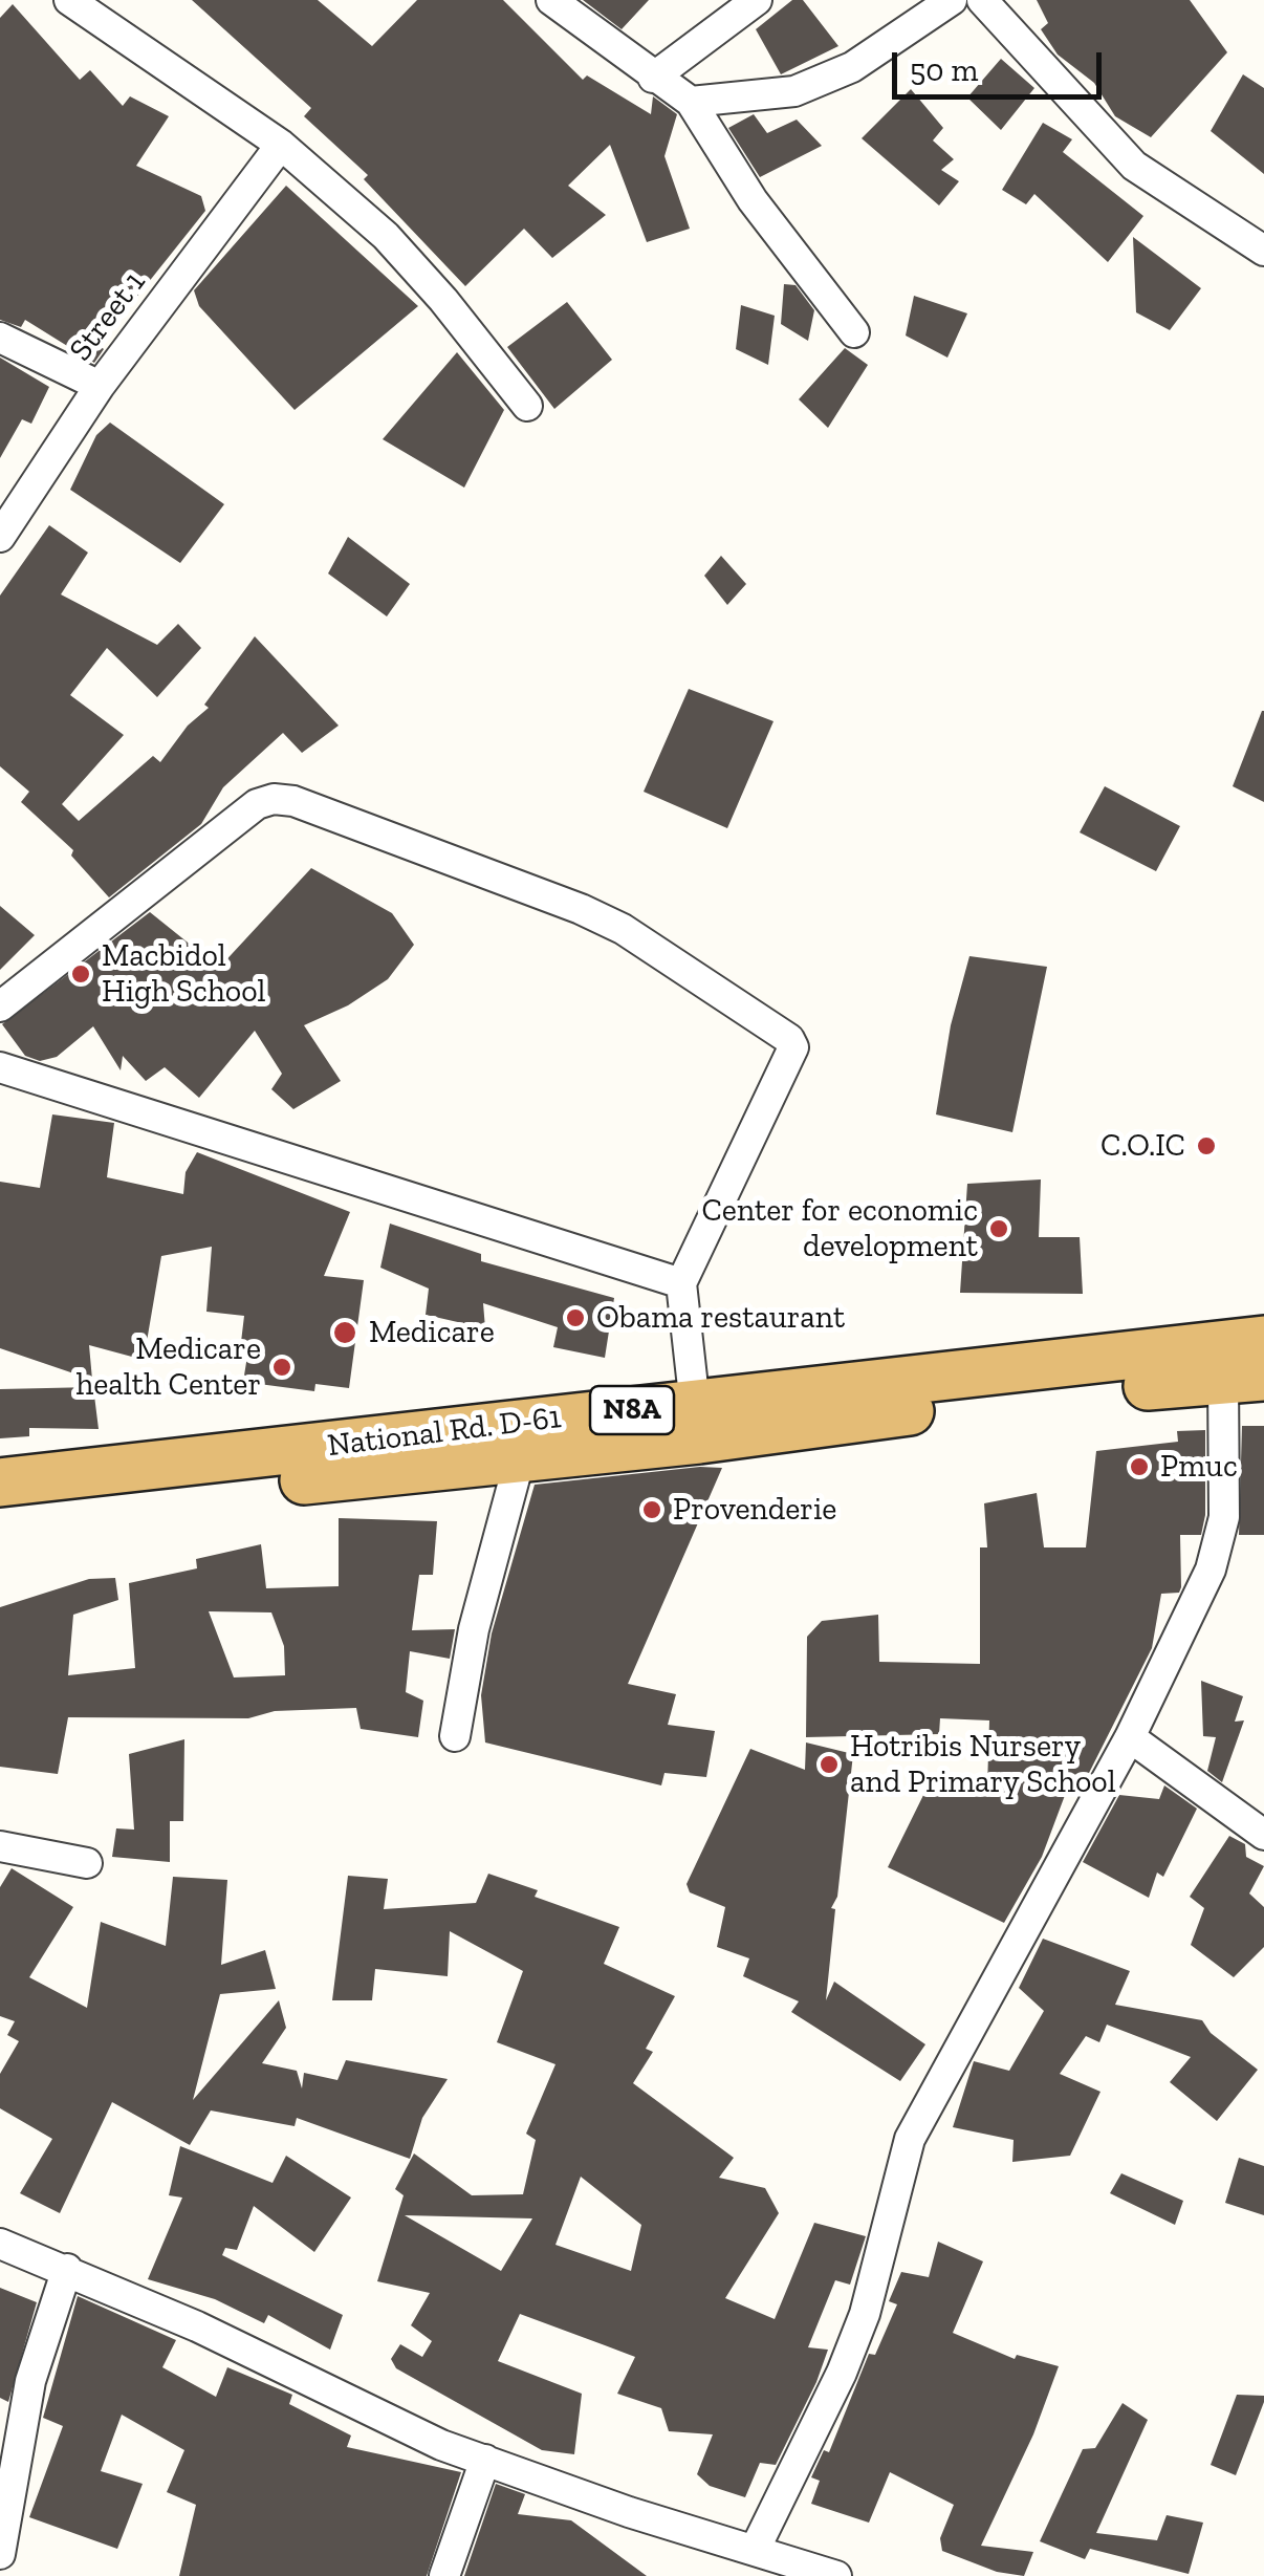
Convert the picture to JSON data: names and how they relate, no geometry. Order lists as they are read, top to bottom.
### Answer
{
  "streets": {
    "highway": ["N8A", "National Rd. D-61"],
    "street": ["Street 1"]
  },
  "places": [
    "Macbidol High School",
    "C.O.IC",
    "Center for economic development",
    "Obama restaurant",
    "Medicare",
    "Medicare health Center",
    "Pmuc",
    "Provenderie",
    "Hotribis Nursery and Primary School"
  ],
  "scale_bar": "50 m"
}
